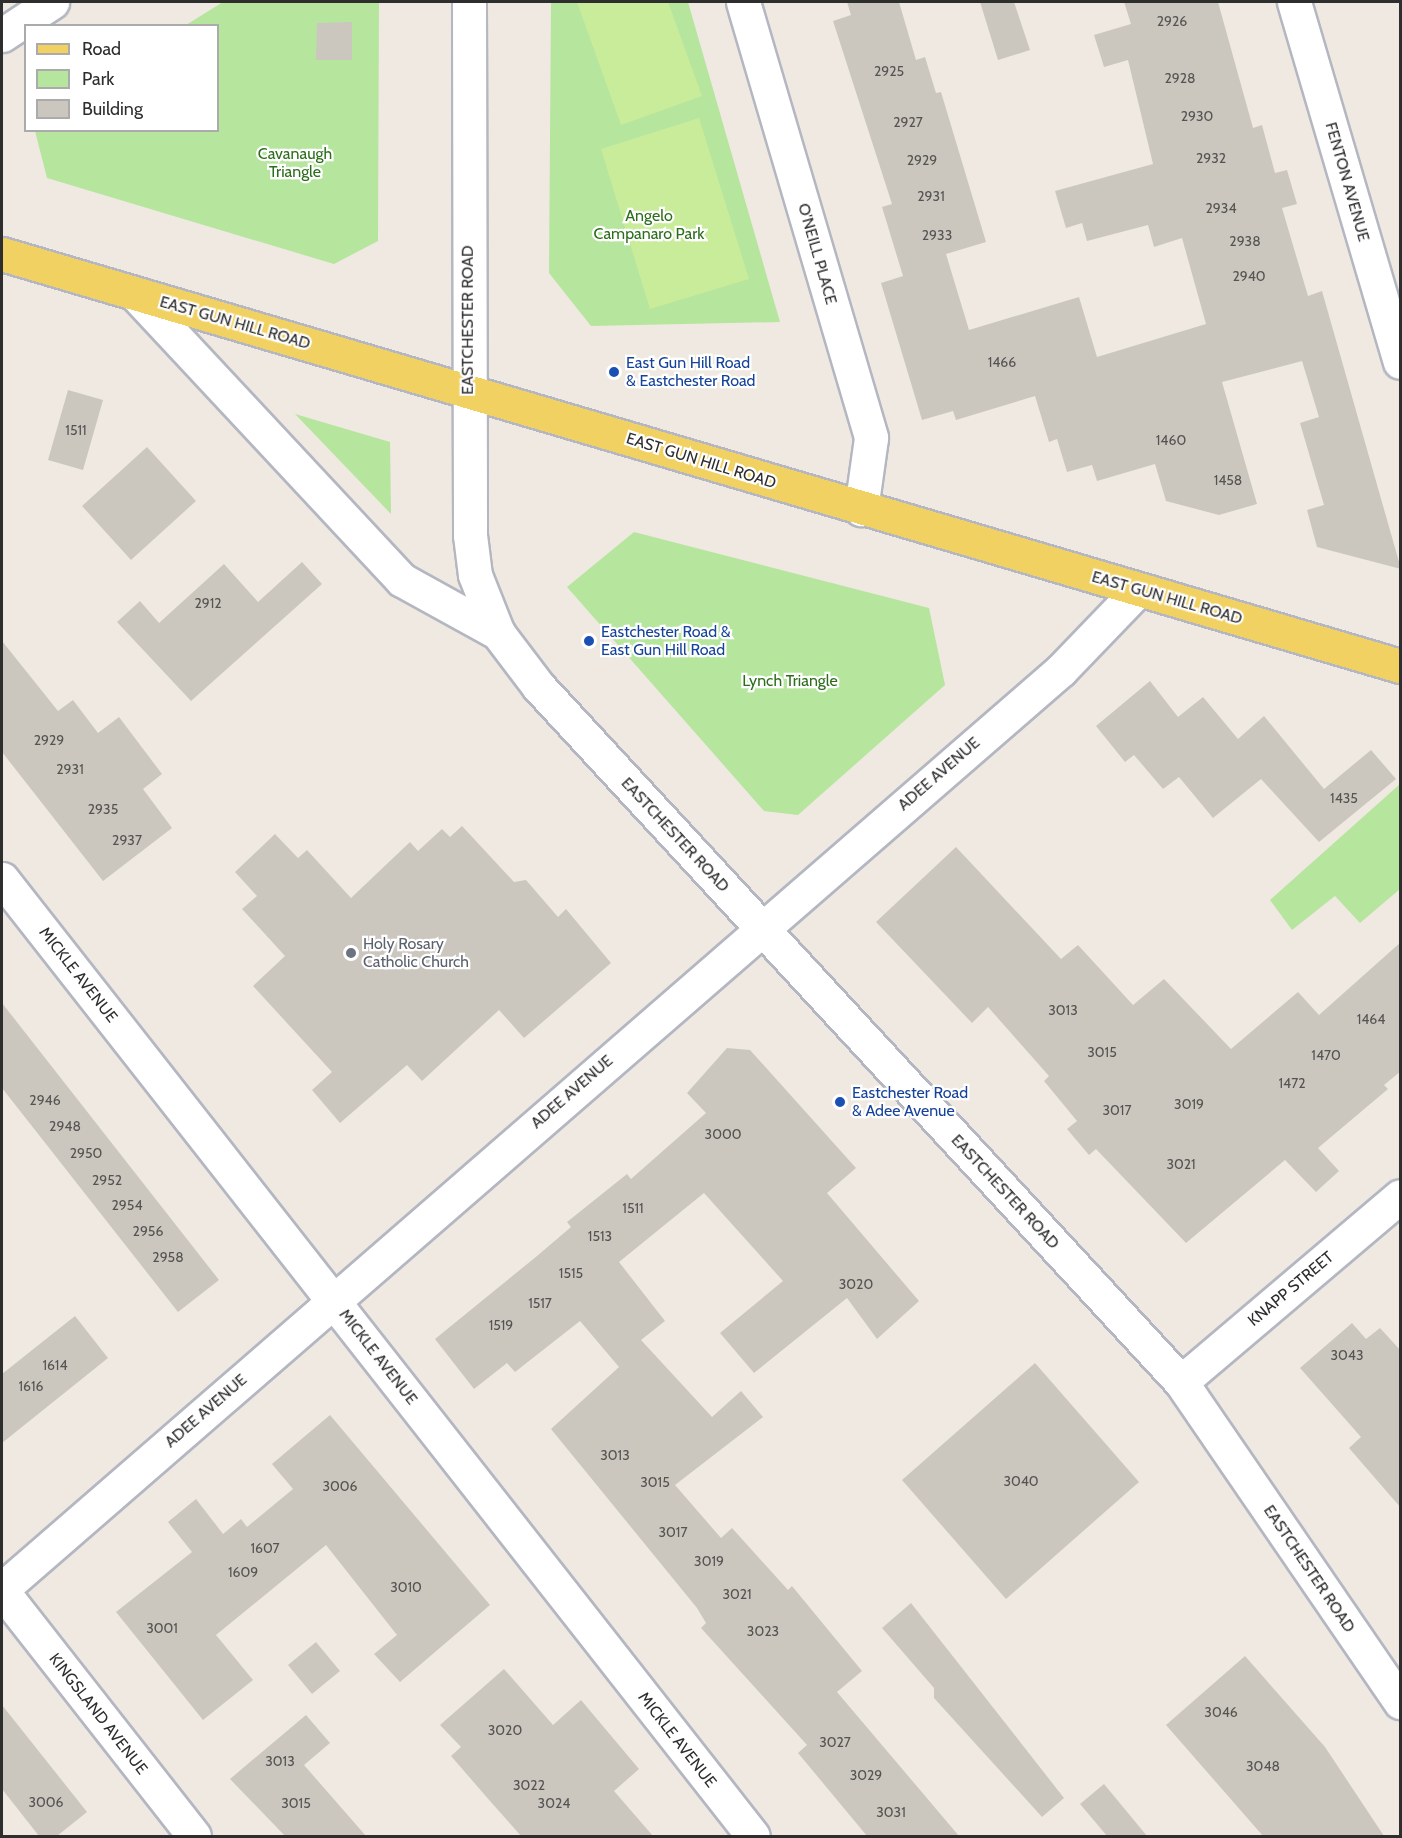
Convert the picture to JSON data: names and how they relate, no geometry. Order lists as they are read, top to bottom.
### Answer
{
  "streets": {
    "main road": ["EAST GUN HILL ROAD"],
    "street": [
      "FENTON AVENUE",
      "O'NEILL PLACE",
      "EASTCHESTER ROAD",
      "ADEE AVENUE",
      "MICKLE AVENUE",
      "KNAPP STREET",
      "KINGSLAND AVENUE"
    ]
  },
  "crossings": [
    ["O'NEILL PLACE", "EAST GUN HILL ROAD"],
    ["EASTCHESTER ROAD", "EAST GUN HILL ROAD"],
    ["EASTCHESTER ROAD", "ADEE AVENUE"],
    ["EASTCHESTER ROAD", "KNAPP STREET"],
    ["EAST GUN HILL ROAD", "ADEE AVENUE"],
    ["ADEE AVENUE", "MICKLE AVENUE"],
    ["ADEE AVENUE", "KINGSLAND AVENUE"]
  ],
  "parks": ["Cavanaugh Triangle", "Angelo Campanaro Park", "Lynch Triangle"],
  "places": [
    "East Gun Hill Road & Eastchester Road",
    "Eastchester Road & East Gun Hill Road",
    "Holy Rosary Catholic Church",
    "Eastchester Road & Adee Avenue"
  ],
  "house_numbers": [
    "2926",
    "2925",
    "2928",
    "2930",
    "2927",
    "2932",
    "2929",
    "2931",
    "2934",
    "2933",
    "2938",
    "2940",
    "1466",
    "1511",
    "1460",
    "1458",
    "2912",
    "2929",
    "2931",
    "1435",
    "2935",
    "2937",
    "3013",
    "1464",
    "3015",
    "1470",
    "1472",
    "2946",
    "3019",
    "3017",
    "2948",
    "3000",
    "2950",
    "3021",
    "2952",
    "2954",
    "1511",
    "2956",
    "1513",
    "2958",
    "1515",
    "3020",
    "1517",
    "1519",
    "3043",
    "1614",
    "1616",
    "3013",
    "3040",
    "3015",
    "3006",
    "3017",
    "1607",
    "3019",
    "1609",
    "3010",
    "3021",
    "3001",
    "3023",
    "3046",
    "3020",
    "3027",
    "3013",
    "3048",
    "3029",
    "3022",
    "3006",
    "3015",
    "3024",
    "3031"
  ],
  "legend": ["Road", "Park", "Building"]
}
